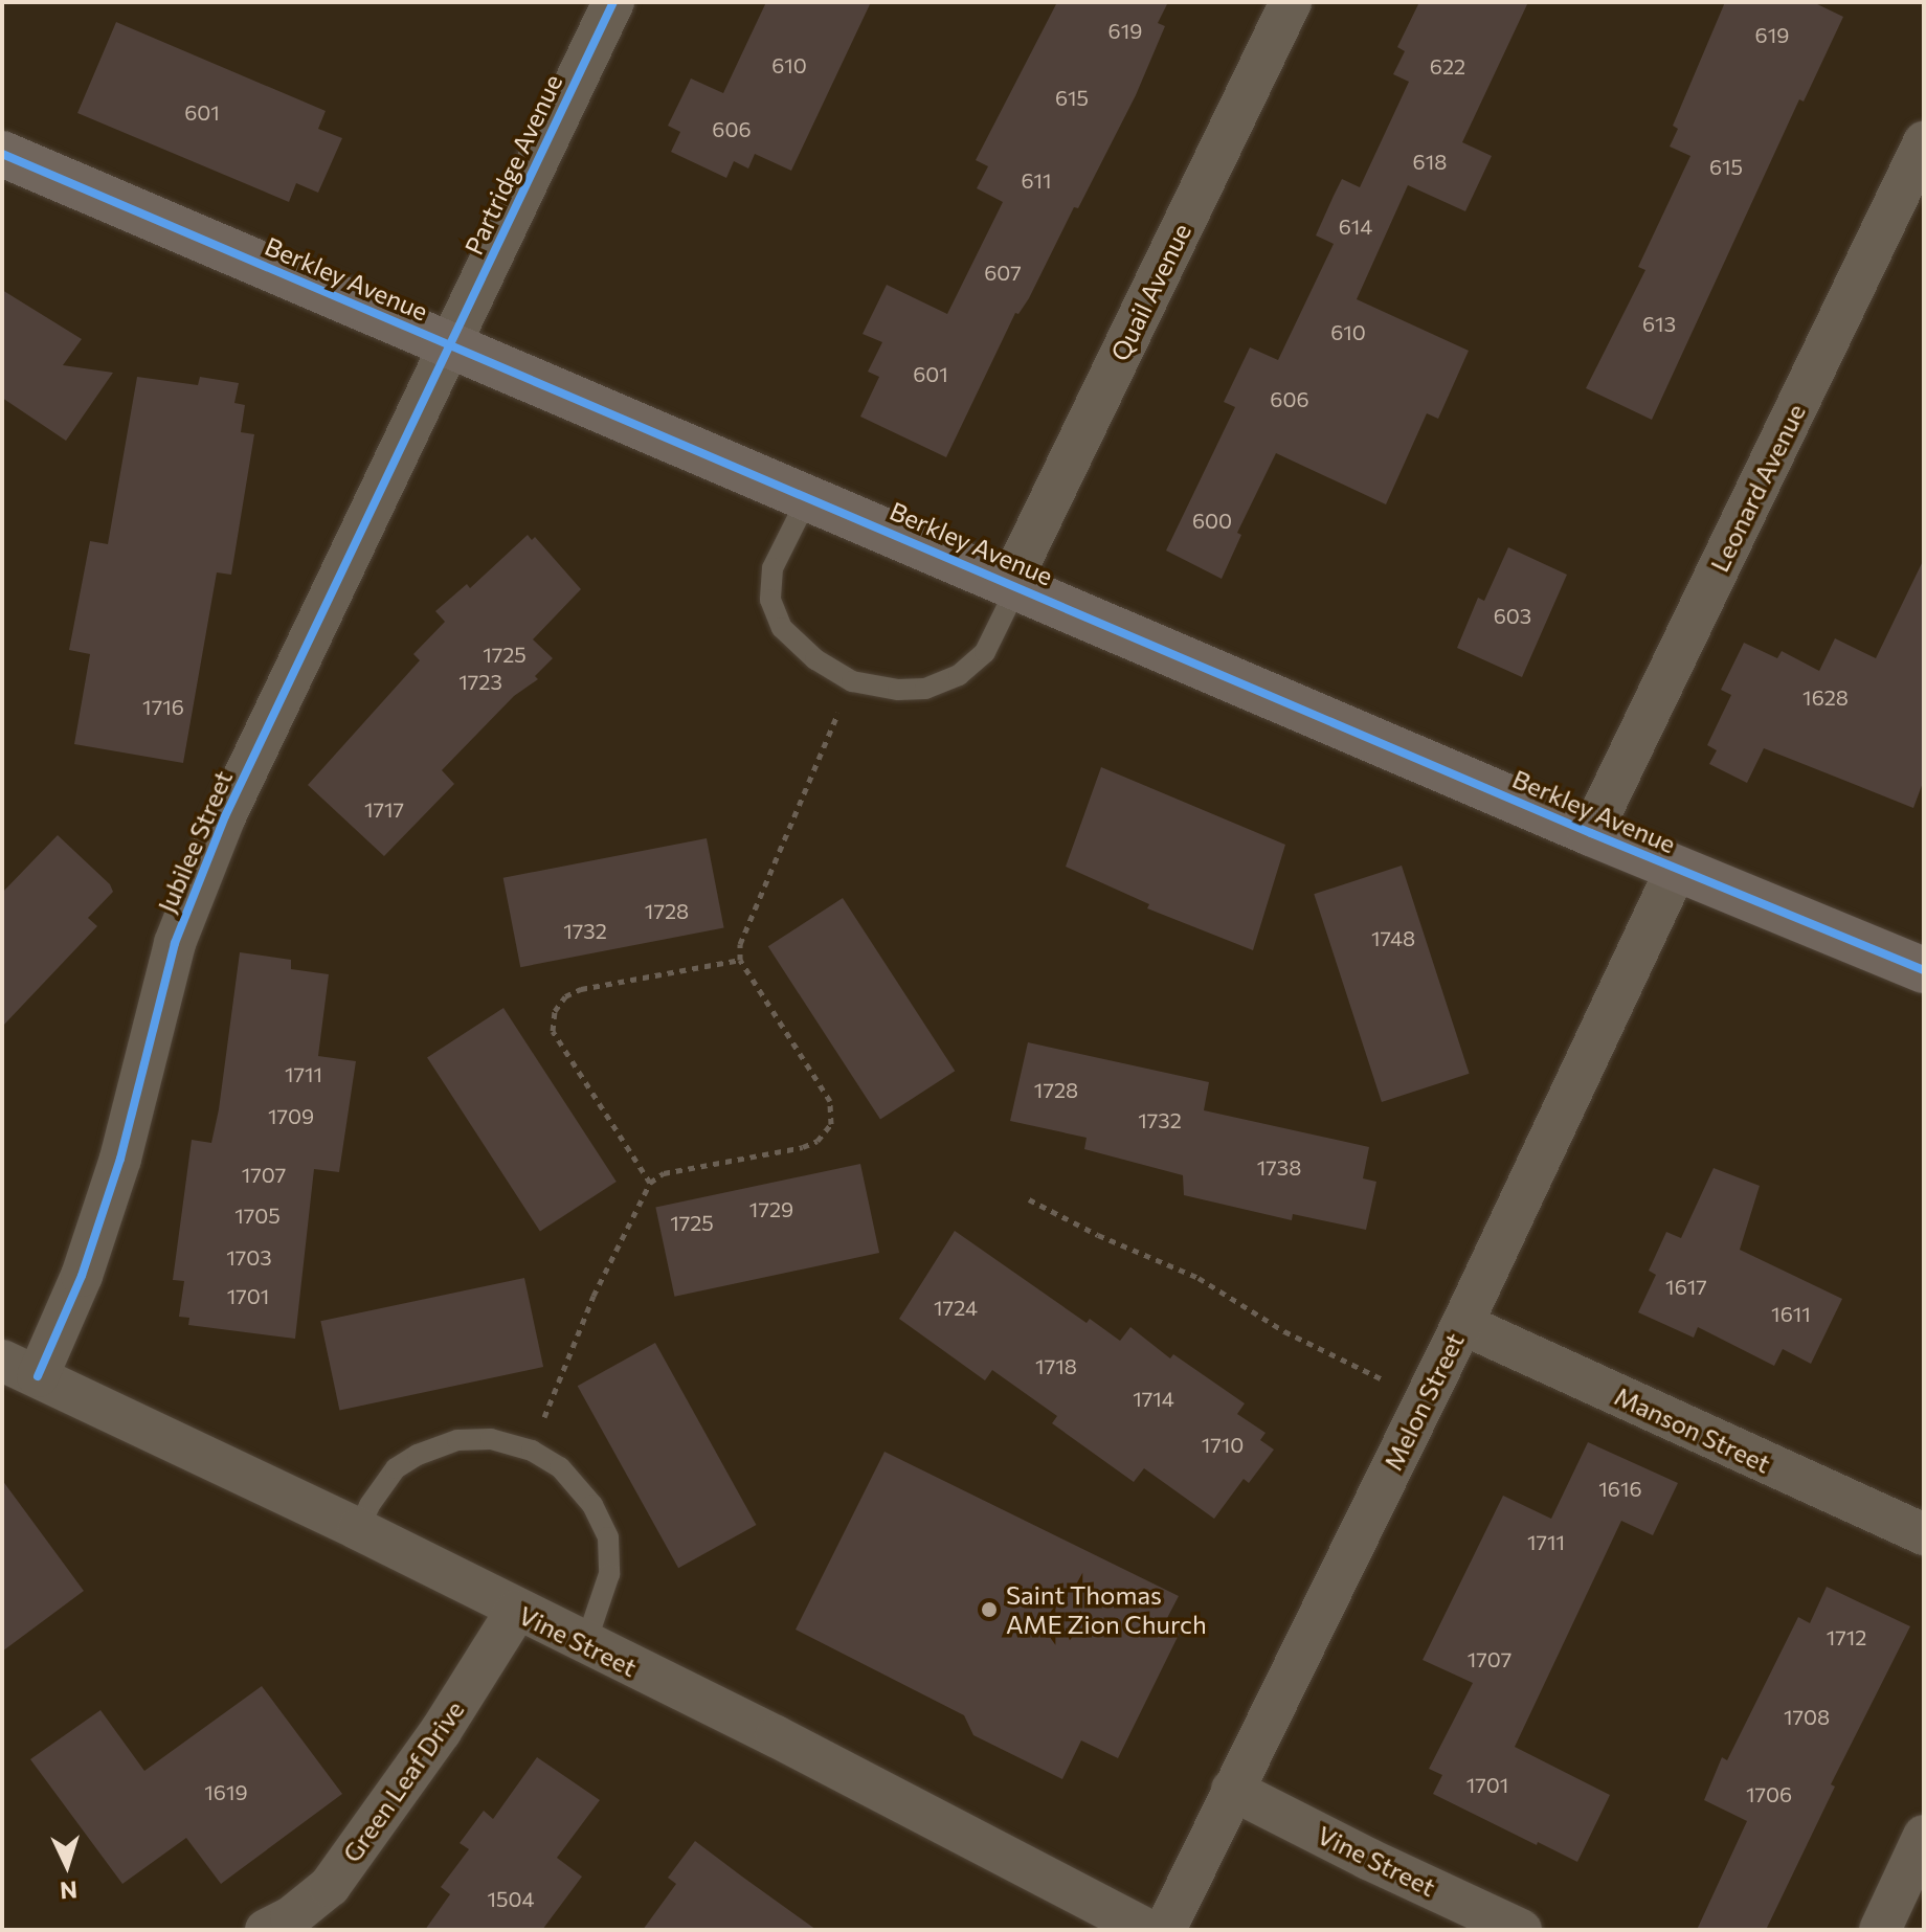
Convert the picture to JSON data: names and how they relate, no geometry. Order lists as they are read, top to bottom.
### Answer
{
  "streets": {
    "street": [
      "Partridge Avenue",
      "Berkley Avenue",
      "Quail Avenue",
      "Leonard Avenue",
      "Jubilee Street",
      "Melon Street",
      "Manson Street",
      "Vine Street",
      "Green Leaf Drive"
    ]
  },
  "crossings": [
    ["Partridge Avenue", "Berkley Avenue"],
    ["Partridge Avenue", "Jubilee Street"],
    ["Berkley Avenue", "Quail Avenue"],
    ["Berkley Avenue", "Leonard Avenue"],
    ["Berkley Avenue", "Jubilee Street"],
    ["Berkley Avenue", "Melon Street"],
    ["Jubilee Street", "Vine Street"],
    ["Melon Street", "Manson Street"],
    ["Melon Street", "Vine Street"],
    ["Vine Street", "Green Leaf Drive"]
  ],
  "places": ["Saint Thomas AME Zion Church"],
  "house_numbers": [
    "619",
    "619",
    "610",
    "622",
    "615",
    "601",
    "606",
    "618",
    "615",
    "611",
    "614",
    "607",
    "613",
    "610",
    "601",
    "606",
    "600",
    "603",
    "1725",
    "1723",
    "1628",
    "1716",
    "1717",
    "1728",
    "1732",
    "1748",
    "1711",
    "1728",
    "1709",
    "1732",
    "1738",
    "1707",
    "1729",
    "1705",
    "1725",
    "1703",
    "1617",
    "1701",
    "1724",
    "1611",
    "1718",
    "1714",
    "1710",
    "1616",
    "1711",
    "1712",
    "1707",
    "1708",
    "1701",
    "1619",
    "1706",
    "1504"
  ],
  "north": "bottom"
}
